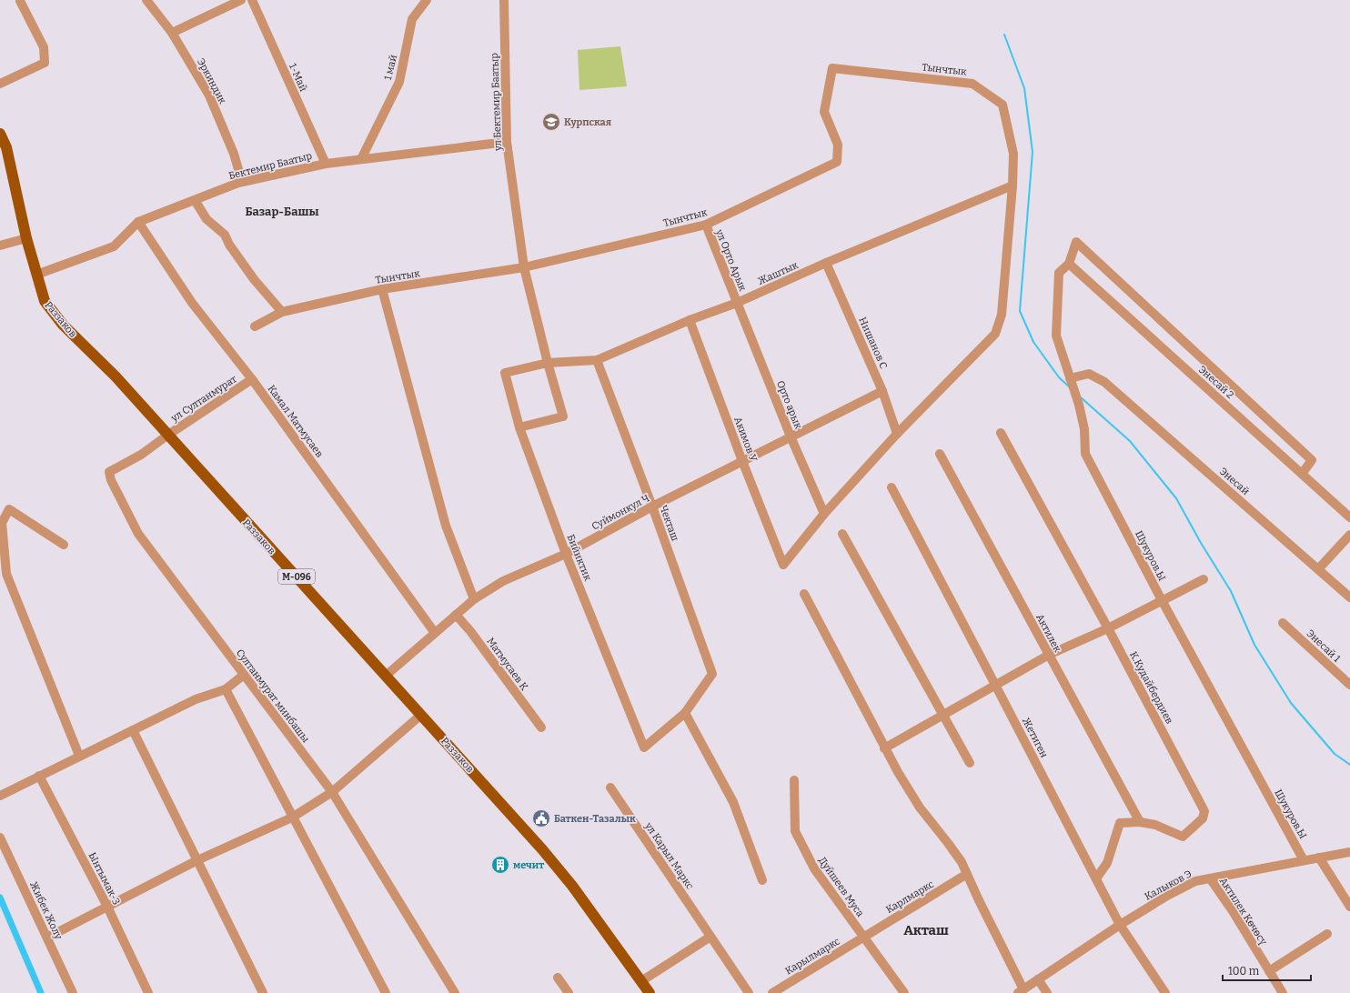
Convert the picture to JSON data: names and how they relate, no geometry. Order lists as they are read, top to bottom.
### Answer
{
  "streets": {
    "main road": ["Раззаков", "М-096"],
    "street": [
      "1 май",
      "Тынчтык",
      "1-Май",
      "Эркиндик",
      "ул Бектемир Баатыр",
      "Бектемир Баатыр",
      "ул Орто Арык",
      "Жаштык",
      "Нишанов С",
      "Энесай 2",
      "ул Султанмурат",
      "Орто арык",
      "Камал Матмусаев",
      "Акимов У",
      "Энесай",
      "Суймонкул Ч",
      "Чекташ",
      "Шукуров.Ы",
      "Бийиктик",
      "Актилек",
      "Энесай 1",
      "Матмусаев К",
      "К.Кудайбердиев",
      "Султанмурат минбашы",
      "Жетиген",
      "ул Карыл Маркс",
      "Ынтымак-3",
      "Калыков Э",
      "Дуйшеев Муса",
      "Карлмаркс",
      "Жибек Жолу",
      "Актилек Көчөсү",
      "Карылмаркс"
    ]
  },
  "crossings": [
    ["1 май", "Бектемир Баатыр"],
    ["Тынчтык", "ул Бектемир Баатыр"],
    ["Тынчтык", "ул Орто Арык"],
    ["Тынчтык", "Жаштык"],
    ["1-Май", "Бектемир Баатыр"],
    ["Эркиндик", "Бектемир Баатыр"],
    ["ул Бектемир Баатыр", "Бектемир Баатыр"],
    ["ул Бектемир Баатыр", "Жаштык"],
    ["ул Бектемир Баатыр", "Бийиктик"],
    ["Бектемир Баатыр", "Раззаков"],
    ["Бектемир Баатыр", "Камал Матмусаев"],
    ["ул Орто Арык", "Жаштык"],
    ["ул Орто Арык", "Орто арык"],
    ["Жаштык", "Нишанов С"],
    ["Жаштык", "Орто арык"],
    ["Жаштык", "Акимов У"],
    ["Жаштык", "Чекташ"],
    ["Жаштык", "Бийиктик"],
    ["Раззаков", "ул Султанмурат"],
    ["Раззаков", "Суймонкул Ч"],
    ["Раззаков", "Султанмурат минбашы"],
    ["Нишанов С", "Суймонкул Ч"],
    ["Энесай 2", "Шукуров.Ы"],
    ["ул Султанмурат", "Камал Матмусаев"],
    ["ул Султанмурат", "Султанмурат минбашы"],
    ["Орто арык", "Акимов У"],
    ["Орто арык", "Суймонкул Ч"],
    ["Камал Матмусаев", "Суймонкул Ч"],
    ["Акимов У", "Суймонкул Ч"],
    ["Энесай", "Шукуров.Ы"],
    ["Суймонкул Ч", "Чекташ"],
    ["Суймонкул Ч", "Бийиктик"],
    ["Суймонкул Ч", "Матмусаев К"],
    ["Чекташ", "Бийиктик"],
    ["Шукуров.Ы", "Калыков Э"],
    ["Актилек", "К.Кудайбердиев"],
    ["К.Кудайбердиев", "Жетиген"],
    ["Жетиген", "Калыков Э"],
    ["Калыков Э", "Актилек Көчөсү"],
    ["Дуйшеев Муса", "Карлмаркс"],
    ["Дуйшеев Муса", "Карылмаркс"],
    ["Карлмаркс", "Карылмаркс"]
  ],
  "districts": ["Базар-Башы", "Акташ"],
  "places": {
    "school or university": ["Курпская"],
    "public building": ["Баткен-Тазалык"],
    "building": ["мечит"]
  },
  "scale_bar": "100 m"
}
